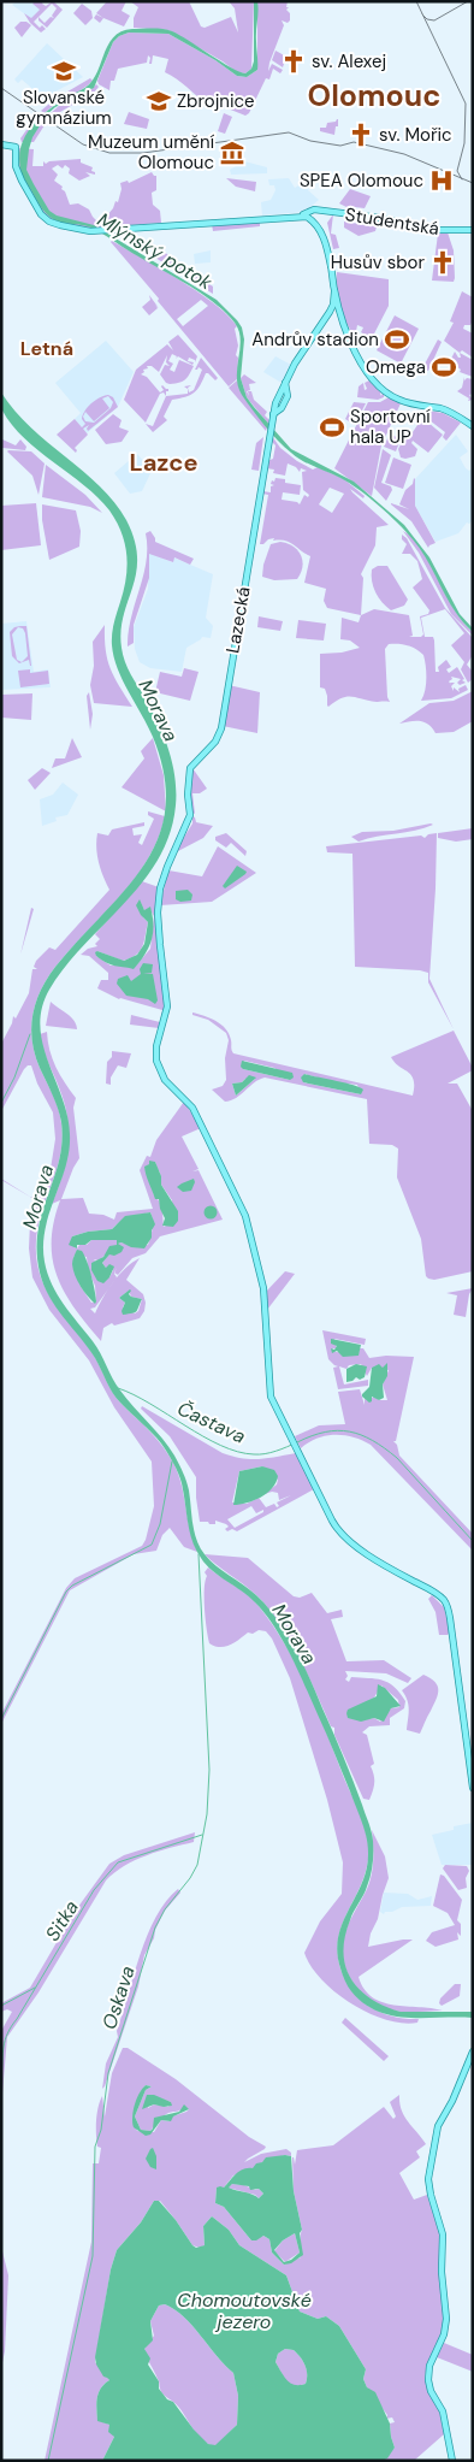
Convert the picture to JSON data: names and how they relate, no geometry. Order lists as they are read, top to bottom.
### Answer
{
  "streets": {
    "main road": ["Studentská", "Lazecká"]
  },
  "districts": ["Olomouc", "Letná", "Lazce"],
  "water": [
    "Mlýnský potok",
    "Morava",
    "Častava",
    "Sitka",
    "Oskava",
    "Chomoutovské jezero"
  ],
  "places": {
    "church": ["sv. Alexej", "sv. Mořic", "Husův sbor"],
    "school or university": ["Slovanské gymnázium", "Zbrojnice"],
    "museum": ["Muzeum umění Olomouc"],
    "hospital": ["SPEA Olomouc"],
    "sports": ["Andrův stadion", "Omega", "Sportovní hala UP"]
  }
}
